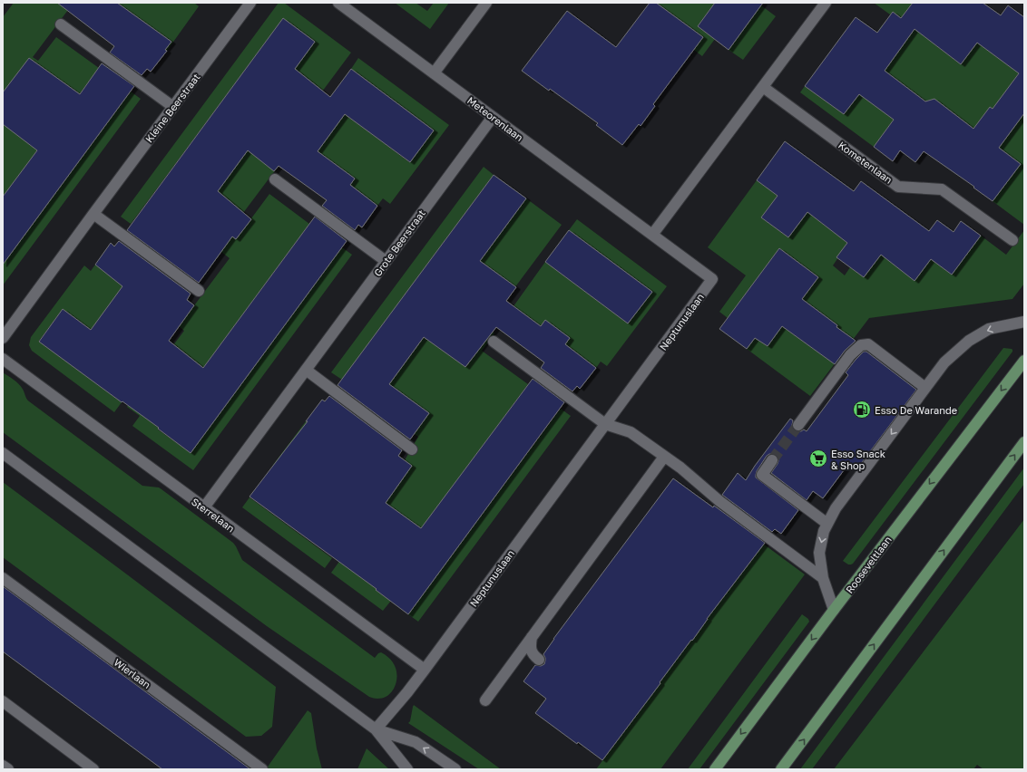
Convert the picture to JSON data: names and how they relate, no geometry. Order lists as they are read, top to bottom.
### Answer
{
  "streets": {
    "main road": ["Rooseveltlaan"],
    "street": [
      "Kleine Beerstraat",
      "Meteorenlaan",
      "Kometenlaan",
      "Grote Beerstraat",
      "Neptunuslaan",
      "Sterrelaan",
      "Wierlaan"
    ]
  },
  "crossings": [
    ["Meteorenlaan", "Grote Beerstraat"],
    ["Meteorenlaan", "Neptunuslaan"],
    ["Grote Beerstraat", "Sterrelaan"],
    ["Neptunuslaan", "Sterrelaan"]
  ],
  "places": {
    "fuel station": ["Esso De Warande"],
    "supermarket": ["Esso Snack & Shop"]
  }
}
